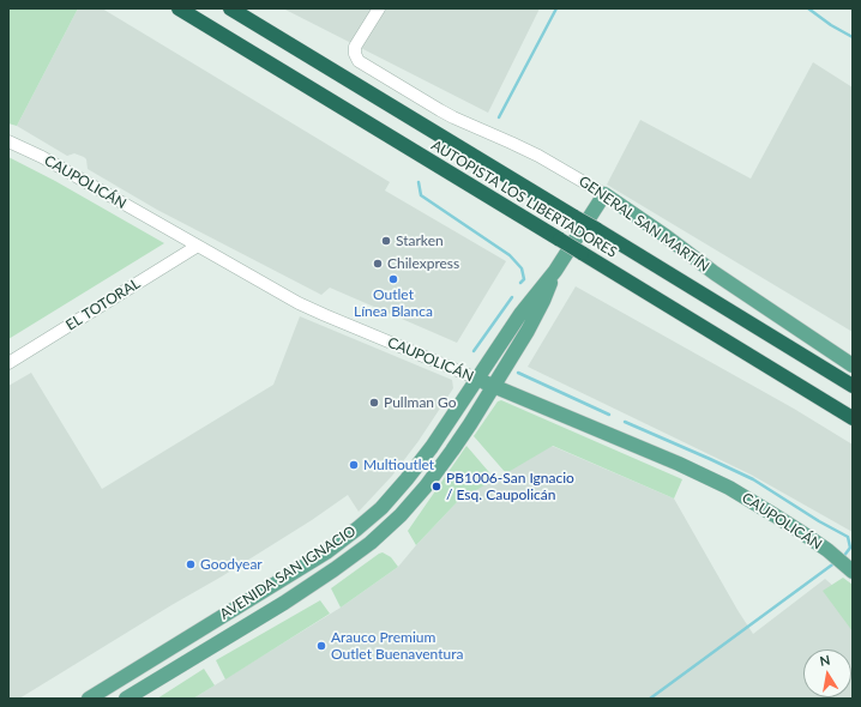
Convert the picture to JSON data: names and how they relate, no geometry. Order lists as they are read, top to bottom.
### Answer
{
  "streets": {
    "highway": ["AUTOPISTA LOS LIBERTADORES"],
    "main road": ["CAUPOLICÁN", "GENERAL SAN MARTÍN", "AVENIDA SAN IGNACIO"],
    "street": ["EL TOTORAL"]
  },
  "crossings": [
    ["CAUPOLICÁN", "EL TOTORAL"],
    ["CAUPOLICÁN", "AVENIDA SAN IGNACIO"],
    ["GENERAL SAN MARTÍN", "AVENIDA SAN IGNACIO"]
  ],
  "places": [
    "Starken",
    "Chilexpress",
    "Outlet Línea Blanca",
    "Pullman Go",
    "Multioutlet",
    "PB1006-San Ignacio / Esq. Caupolicán",
    "Goodyear",
    "Arauco Premium Outlet Buenaventura"
  ],
  "north": "top"
}
